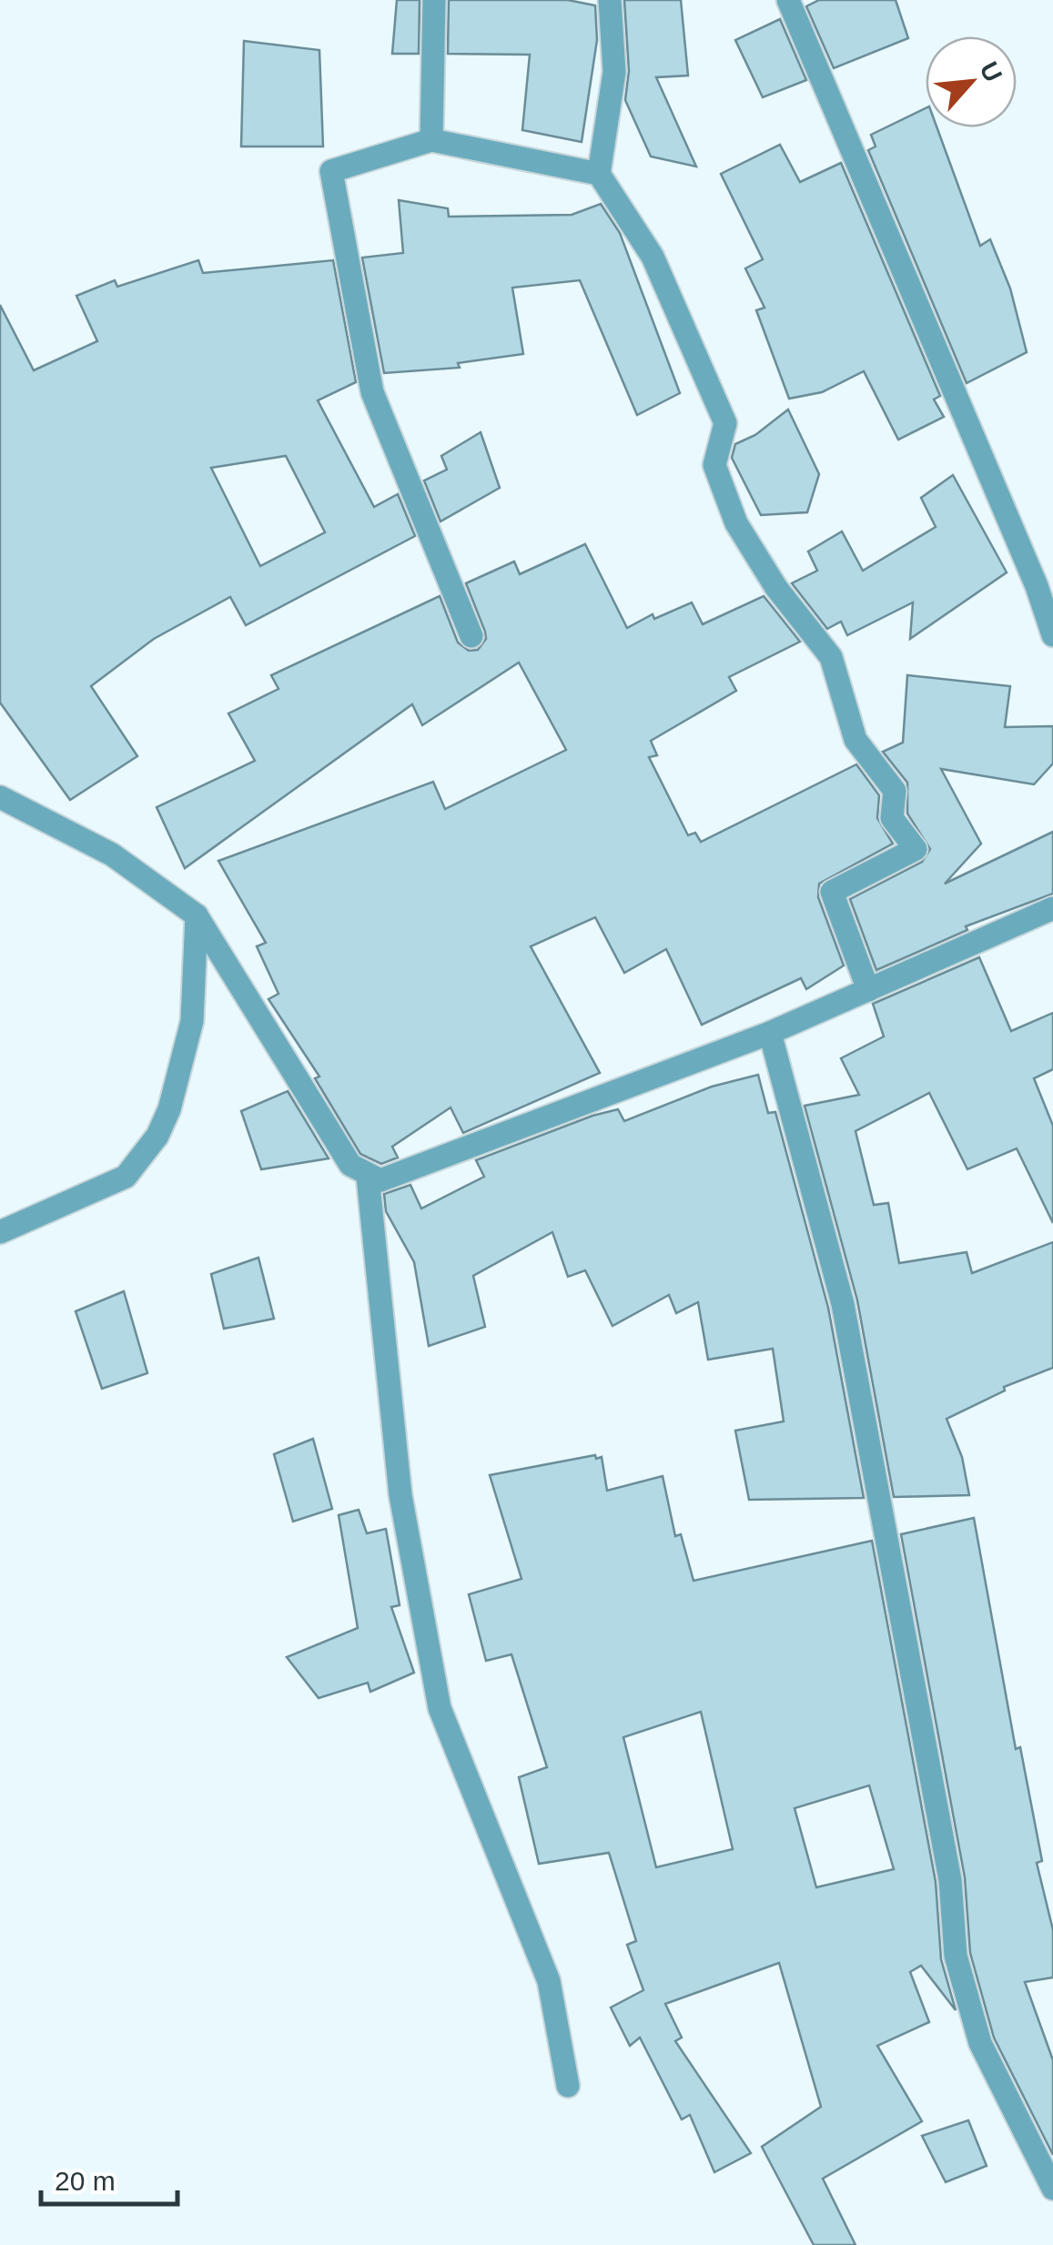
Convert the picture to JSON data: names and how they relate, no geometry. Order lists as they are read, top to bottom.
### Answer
{
  "scale_bar": "20 m",
  "north": "top right"
}
